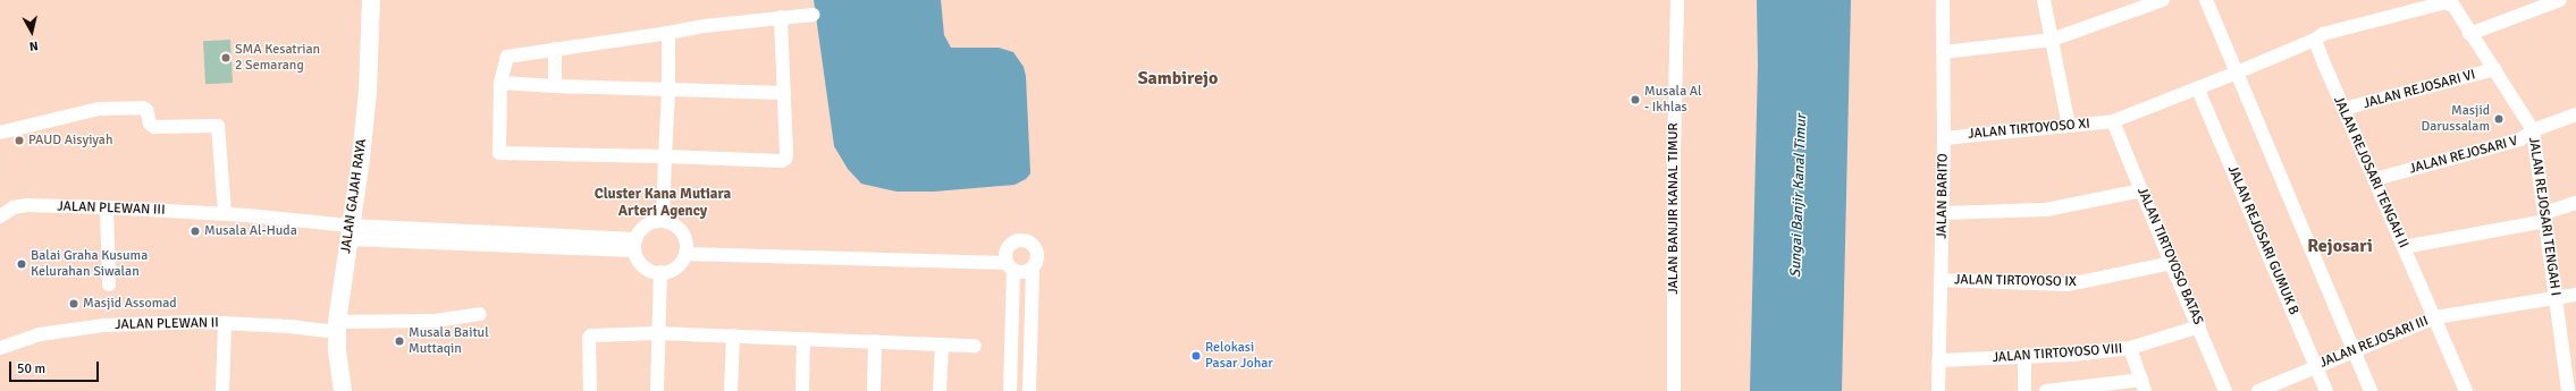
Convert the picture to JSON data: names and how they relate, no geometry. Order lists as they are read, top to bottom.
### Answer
{
  "streets": {
    "main road": ["JALAN GAJAH RAYA"],
    "street": [
      "JALAN REJOSARI VI",
      "JALAN TIRTOYOSO XI",
      "JALAN REJOSARI V",
      "JALAN REJOSARI TENGAH II",
      "JALAN BARITO",
      "JALAN PLEWAN III",
      "JALAN BANJIR KANAL TIMUR",
      "JALAN REJOSARI TENGAH I",
      "JALAN REJOSARI GUMUK B",
      "JALAN TIRTOYOSO BATAS",
      "JALAN TIRTOYOSO IX",
      "JALAN PLEWAN II",
      "JALAN REJOSARI III",
      "JALAN TIRTOYOSO VIII"
    ]
  },
  "crossings": [
    ["JALAN REJOSARI VI", "JALAN REJOSARI TENGAH II"],
    ["JALAN REJOSARI VI", "JALAN REJOSARI TENGAH I"],
    ["JALAN TIRTOYOSO XI", "JALAN REJOSARI TENGAH II"],
    ["JALAN TIRTOYOSO XI", "JALAN BARITO"],
    ["JALAN TIRTOYOSO XI", "JALAN REJOSARI GUMUK B"],
    ["JALAN TIRTOYOSO XI", "JALAN TIRTOYOSO BATAS"],
    ["JALAN REJOSARI V", "JALAN REJOSARI TENGAH II"],
    ["JALAN REJOSARI V", "JALAN REJOSARI TENGAH I"],
    ["JALAN REJOSARI TENGAH II", "JALAN REJOSARI III"],
    ["JALAN GAJAH RAYA", "JALAN PLEWAN III"],
    ["JALAN GAJAH RAYA", "JALAN PLEWAN II"],
    ["JALAN BARITO", "JALAN TIRTOYOSO IX"],
    ["JALAN BARITO", "JALAN TIRTOYOSO VIII"],
    ["JALAN REJOSARI TENGAH I", "JALAN REJOSARI III"],
    ["JALAN REJOSARI GUMUK B", "JALAN REJOSARI III"],
    ["JALAN TIRTOYOSO BATAS", "JALAN TIRTOYOSO IX"],
    ["JALAN TIRTOYOSO BATAS", "JALAN TIRTOYOSO VIII"]
  ],
  "districts": ["Sambirejo", "Cluster Kana Mutiara Arteri Agency", "Rejosari"],
  "water": ["Sungai Banjir Kanal Timur"],
  "places": [
    "SMA Kesatrian 2 Semarang",
    "Musala Al - Ikhlas",
    "Masjid Darussalam",
    "PAUD Aisyiyah",
    "Musala Al-Huda",
    "Balai Graha Kusuma Kelurahan Siwalan",
    "Masjid Assomad",
    "Musala Baitul Muttaqin",
    "Relokasi Pasar Johar"
  ],
  "scale_bar": "50 m",
  "north": "bottom"
}
